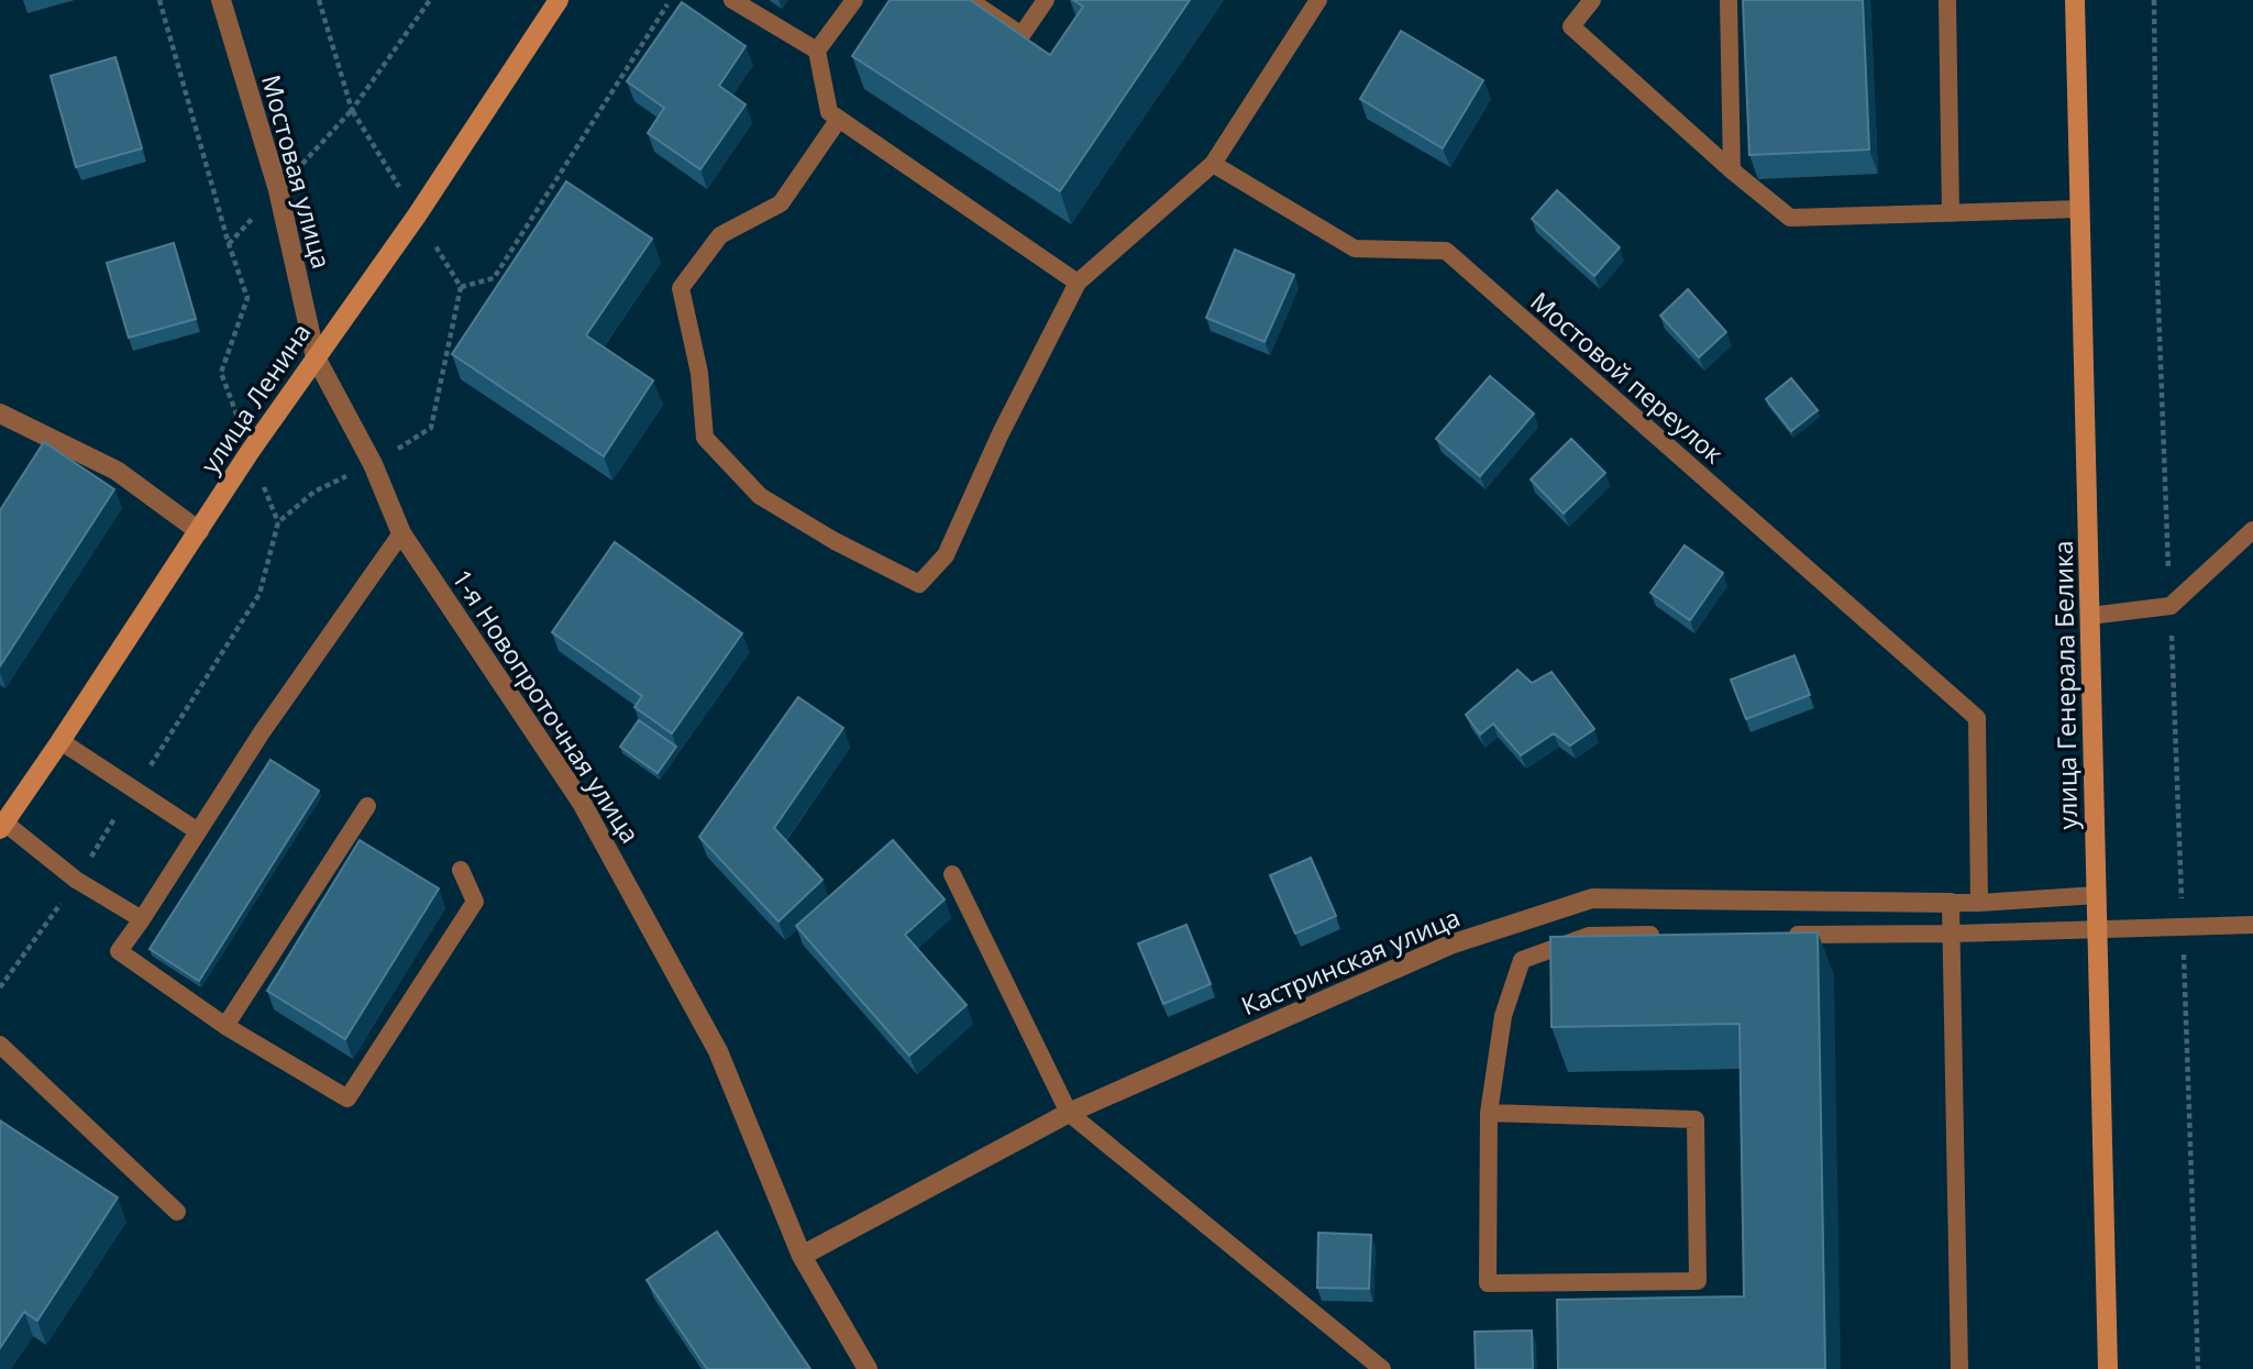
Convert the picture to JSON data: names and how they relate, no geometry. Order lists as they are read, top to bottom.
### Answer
{
  "streets": {
    "main road": ["улица Ленина", "улица Генерала Белика"],
    "street": ["Мостовая улица", "1-я Новопроточная улица", "Кастринская улица"],
    "lane": ["Мостовой переулок"]
  },
  "crossings": [
    ["Мостовая улица", "улица Ленина"],
    ["Мостовая улица", "1-я Новопроточная улица"],
    ["Мостовой переулок", "Кастринская улица"],
    ["улица Ленина", "1-я Новопроточная улица"],
    ["улица Генерала Белика", "Кастринская улица"],
    ["1-я Новопроточная улица", "Кастринская улица"]
  ]
}
